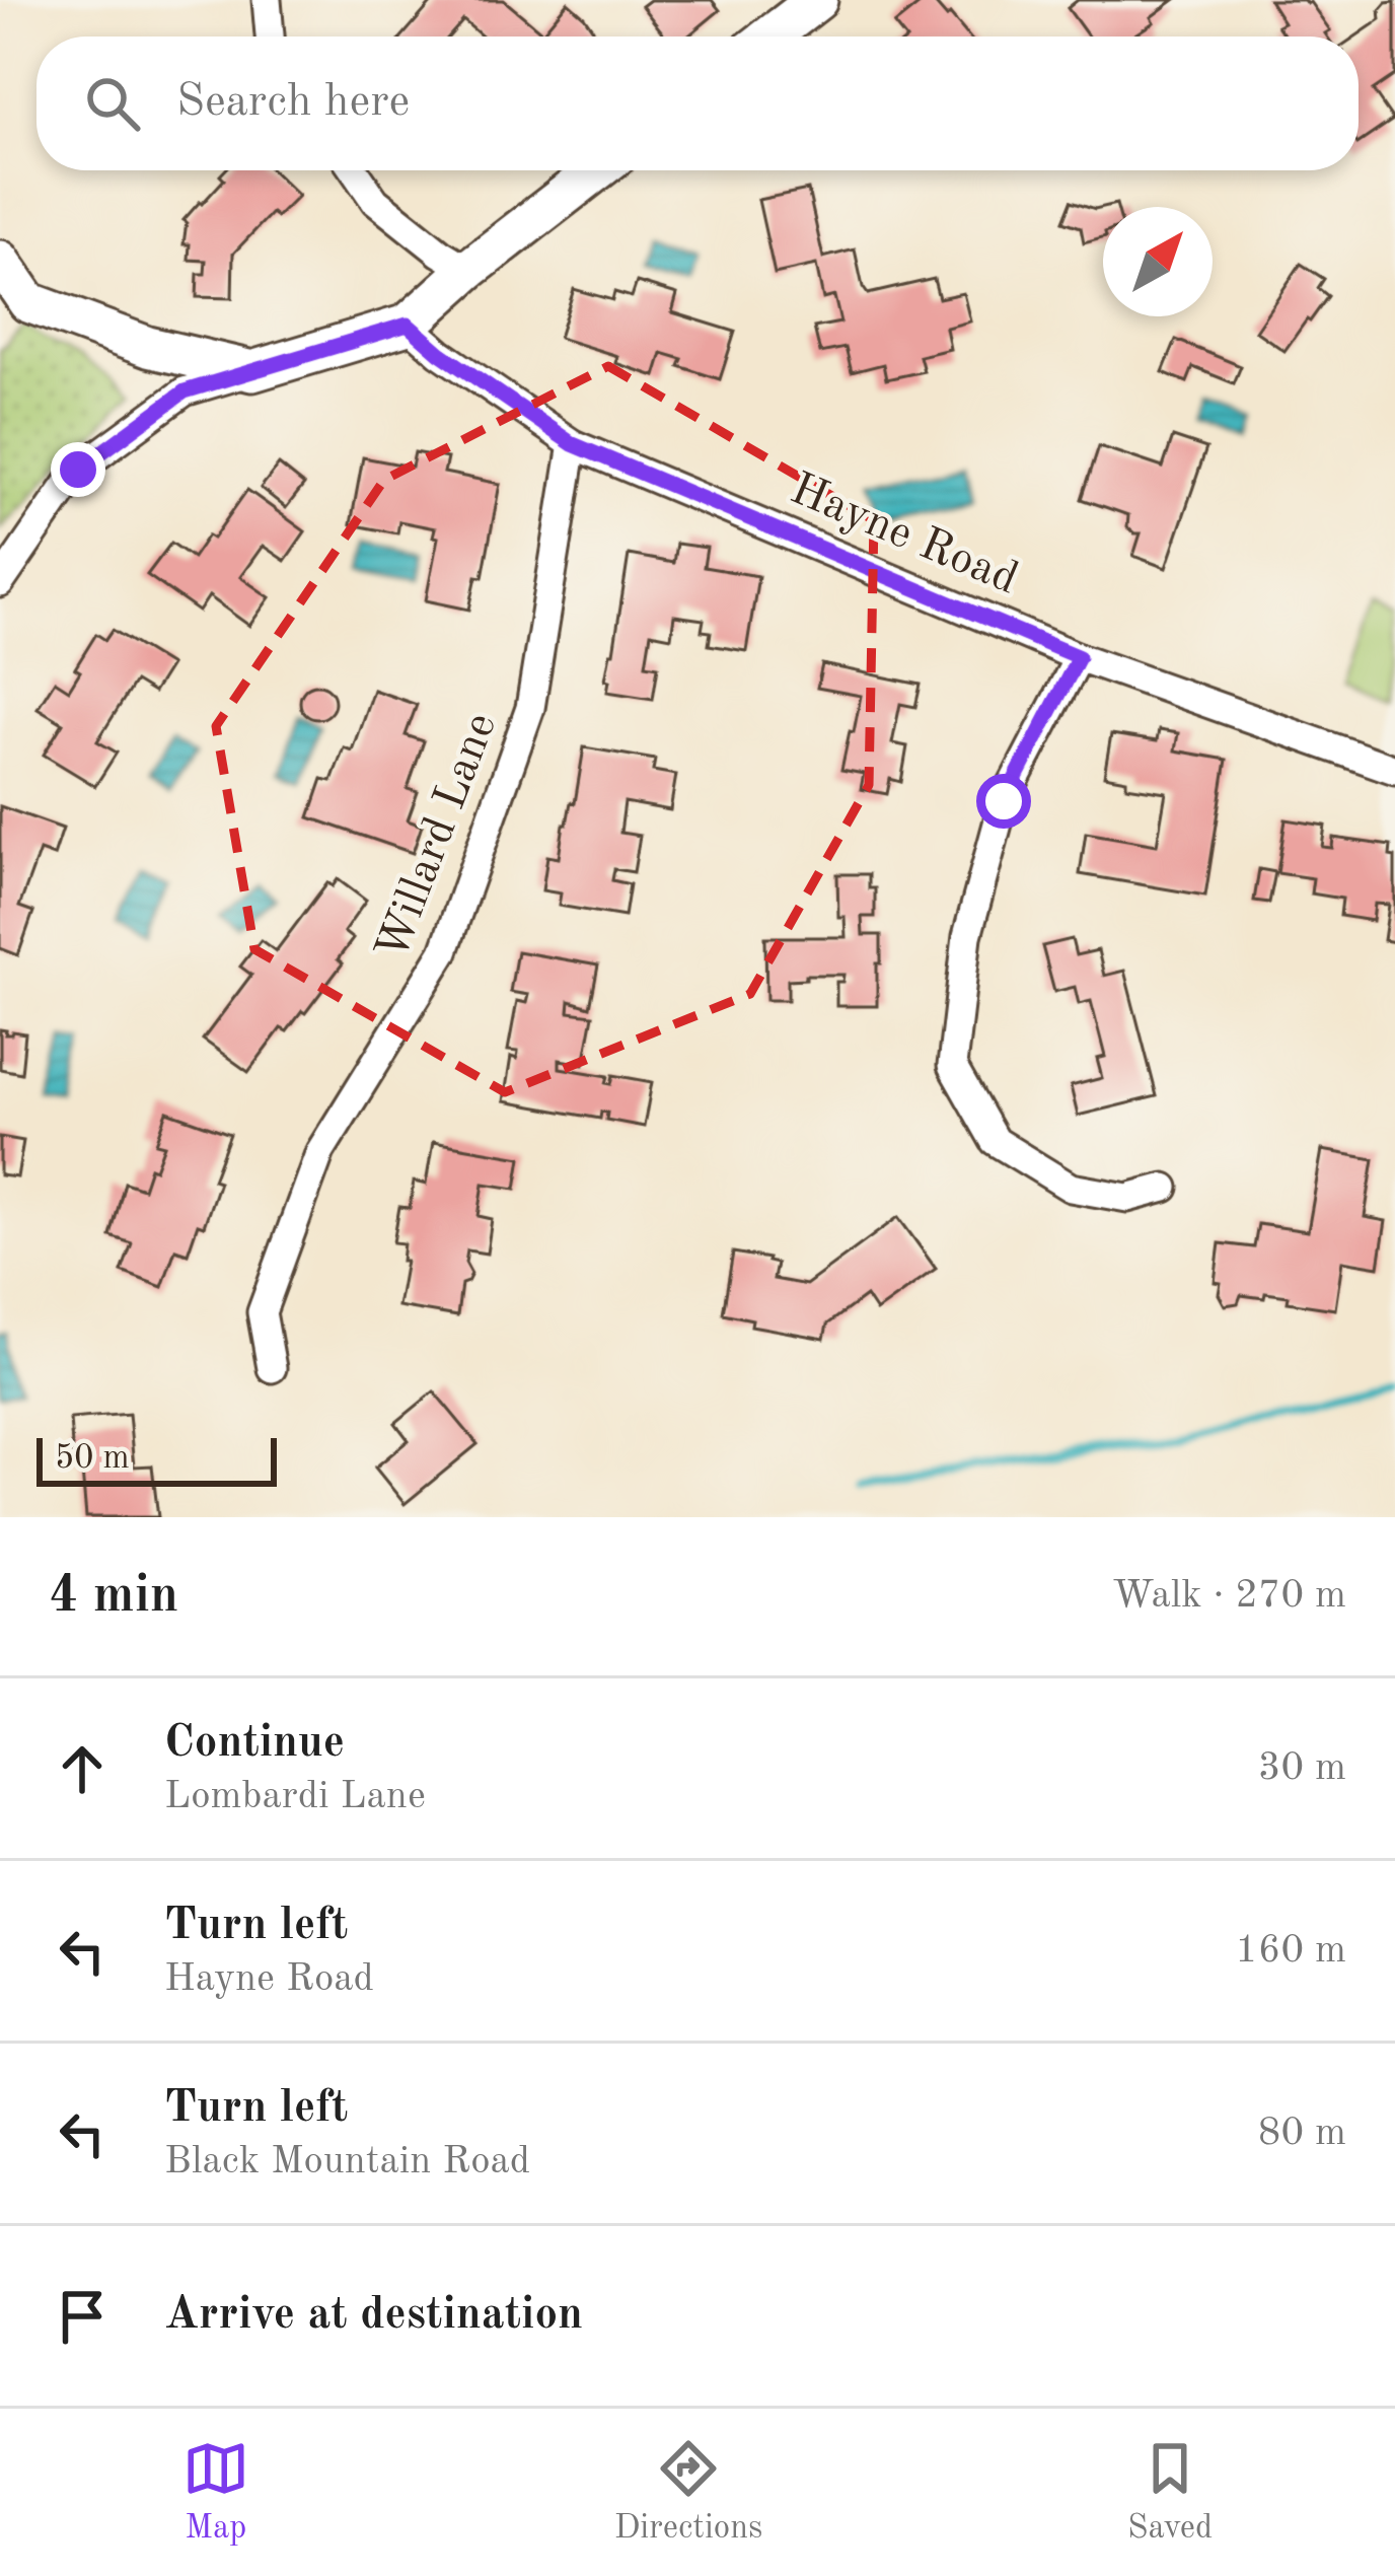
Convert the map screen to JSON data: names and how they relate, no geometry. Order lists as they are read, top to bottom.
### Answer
{
  "streets": {
    "street": ["Hayne Road", "Willard Lane"]
  },
  "crossings": [
    ["Hayne Road", "Willard Lane"]
  ],
  "scale_bar": "50 m",
  "north": "top right",
  "page": {
    "search": "Search here",
    "scale": "50 m",
    "heading": ["4 min", "Walk · 270 m"],
    "list": [
      ["Continue", "Lombardi Lane", "30 m"],
      ["Turn left", "Hayne Road", "160 m"],
      ["Turn left", "Black Mountain Road", "80 m"],
      "Arrive at destination"
    ],
    "nav": ["Map", "Directions", "Saved"]
  }
}
